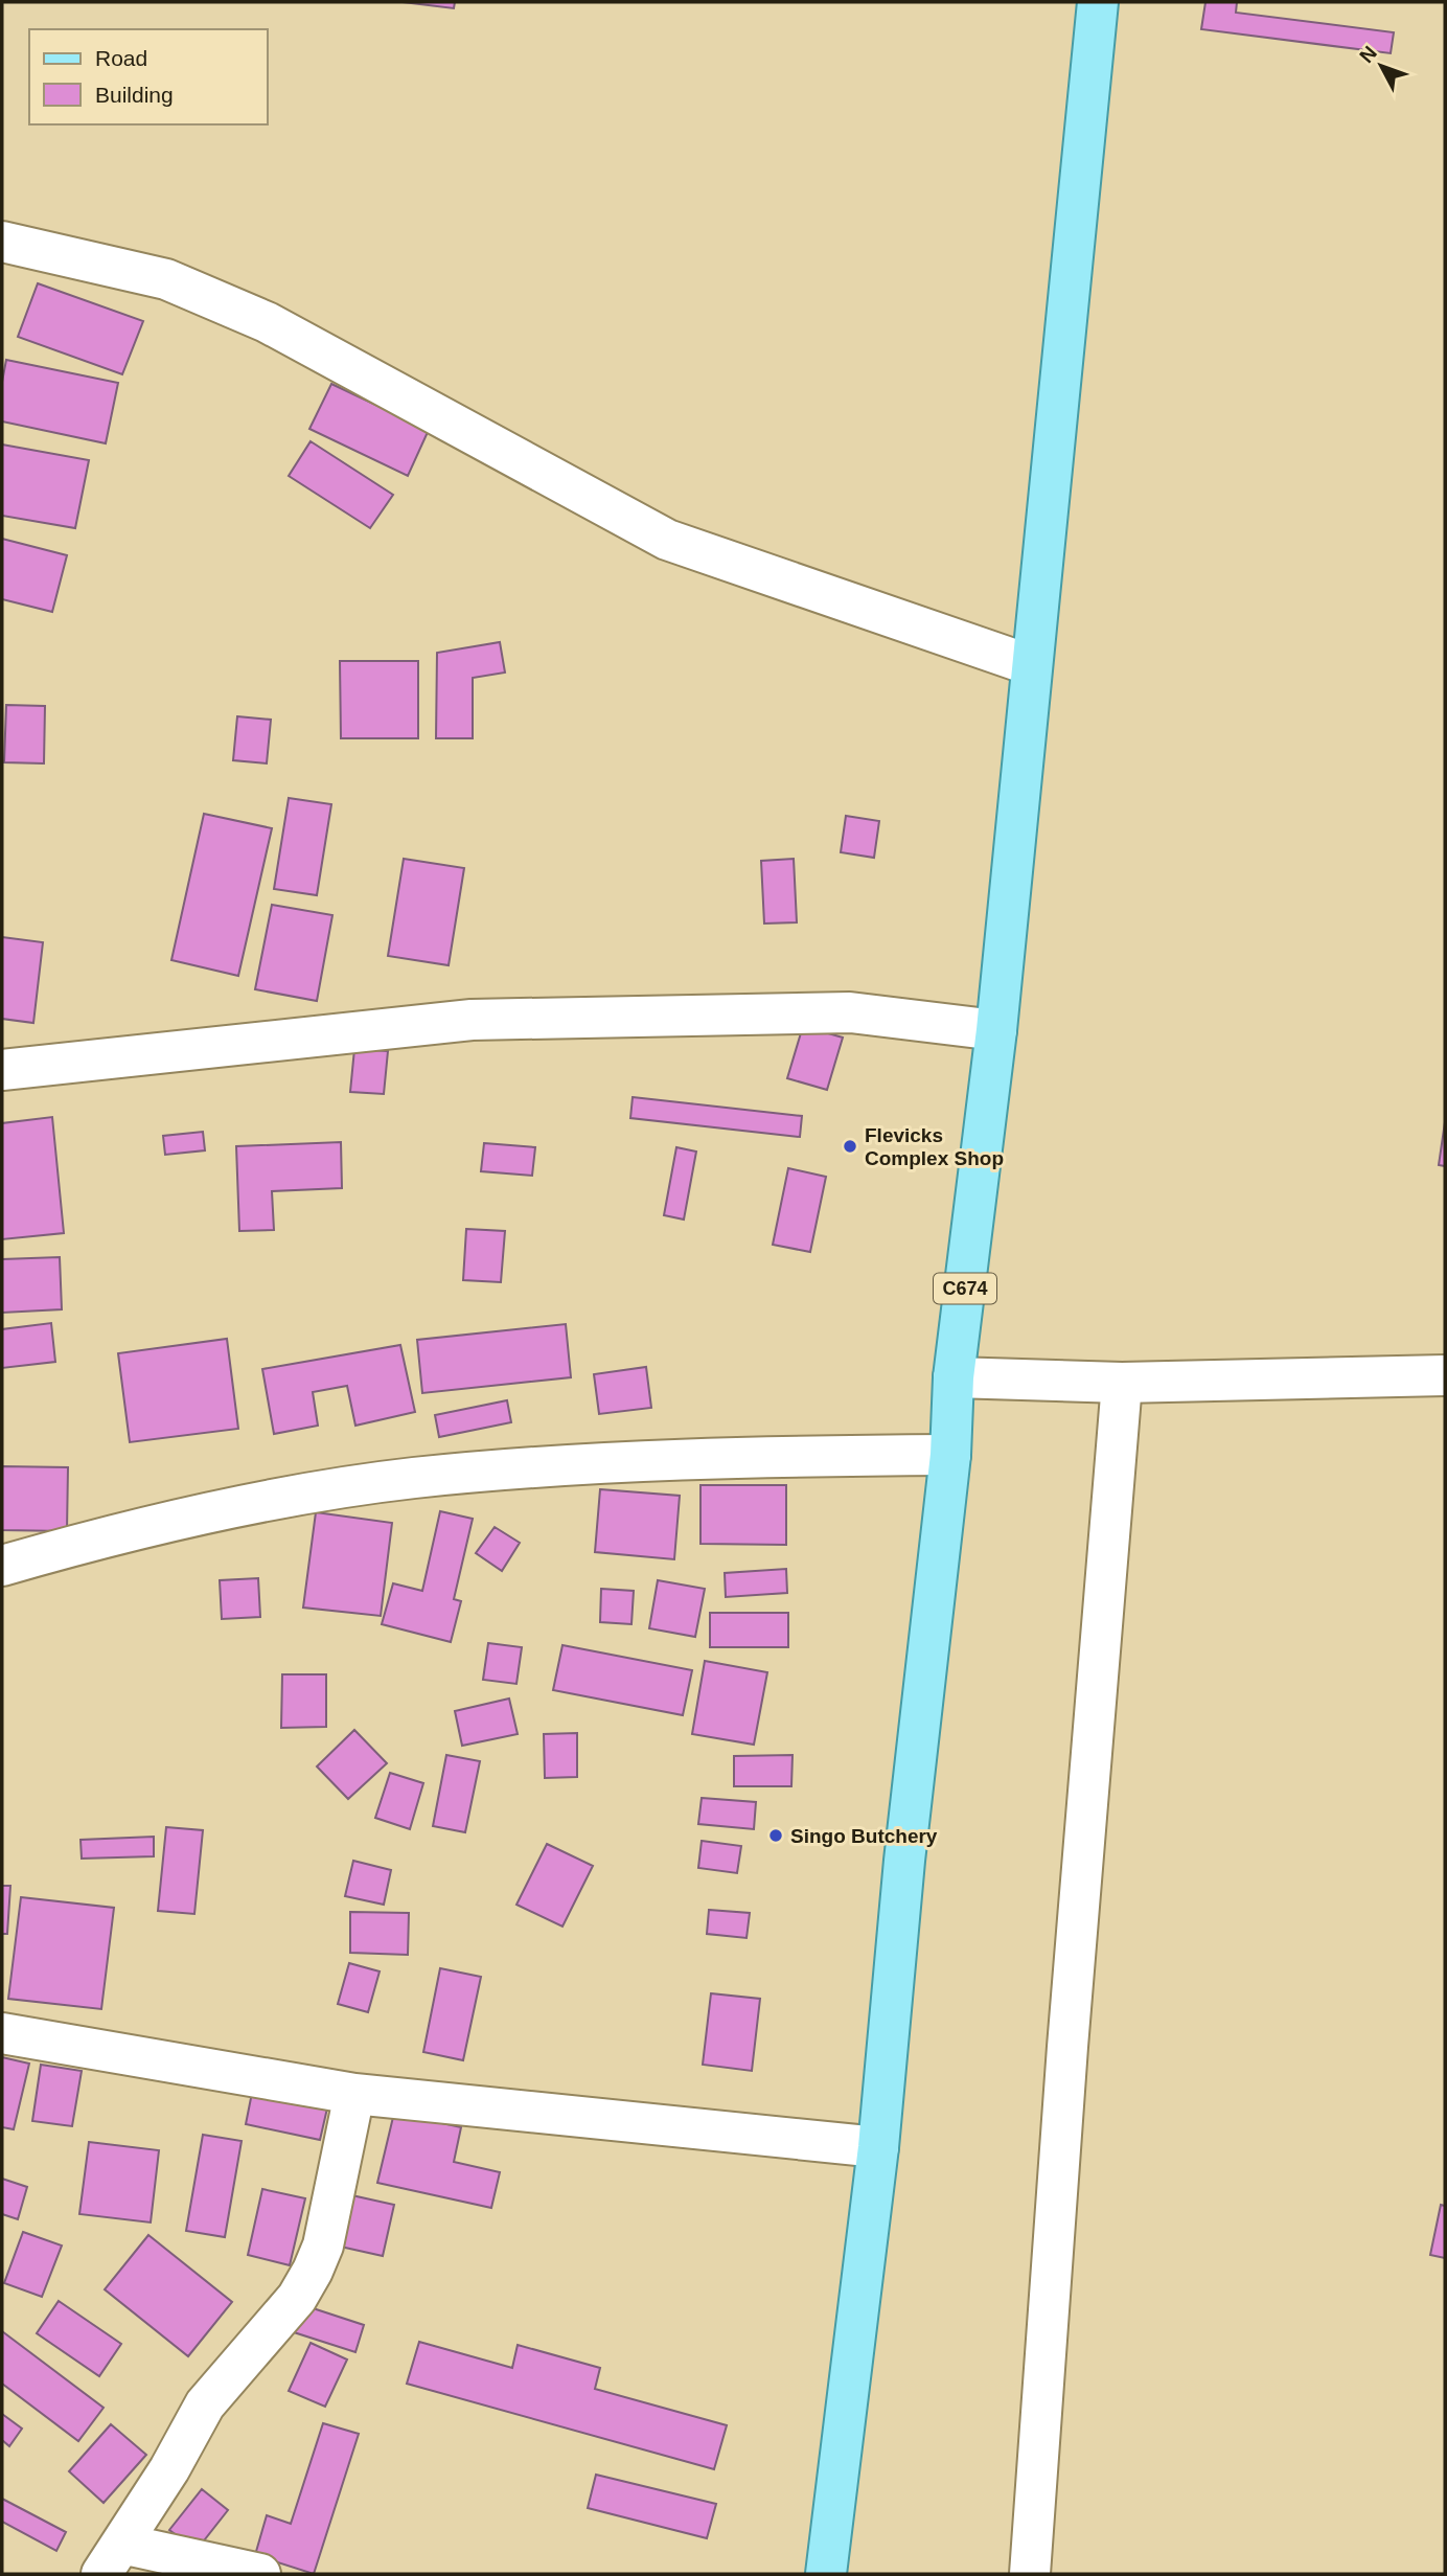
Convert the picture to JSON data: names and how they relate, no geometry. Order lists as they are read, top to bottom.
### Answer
{
  "streets": {
    "main road": ["C674"]
  },
  "places": ["Flevicks Complex Shop", "Singo Butchery"],
  "legend": ["Road", "Building"],
  "north": "top left"
}
